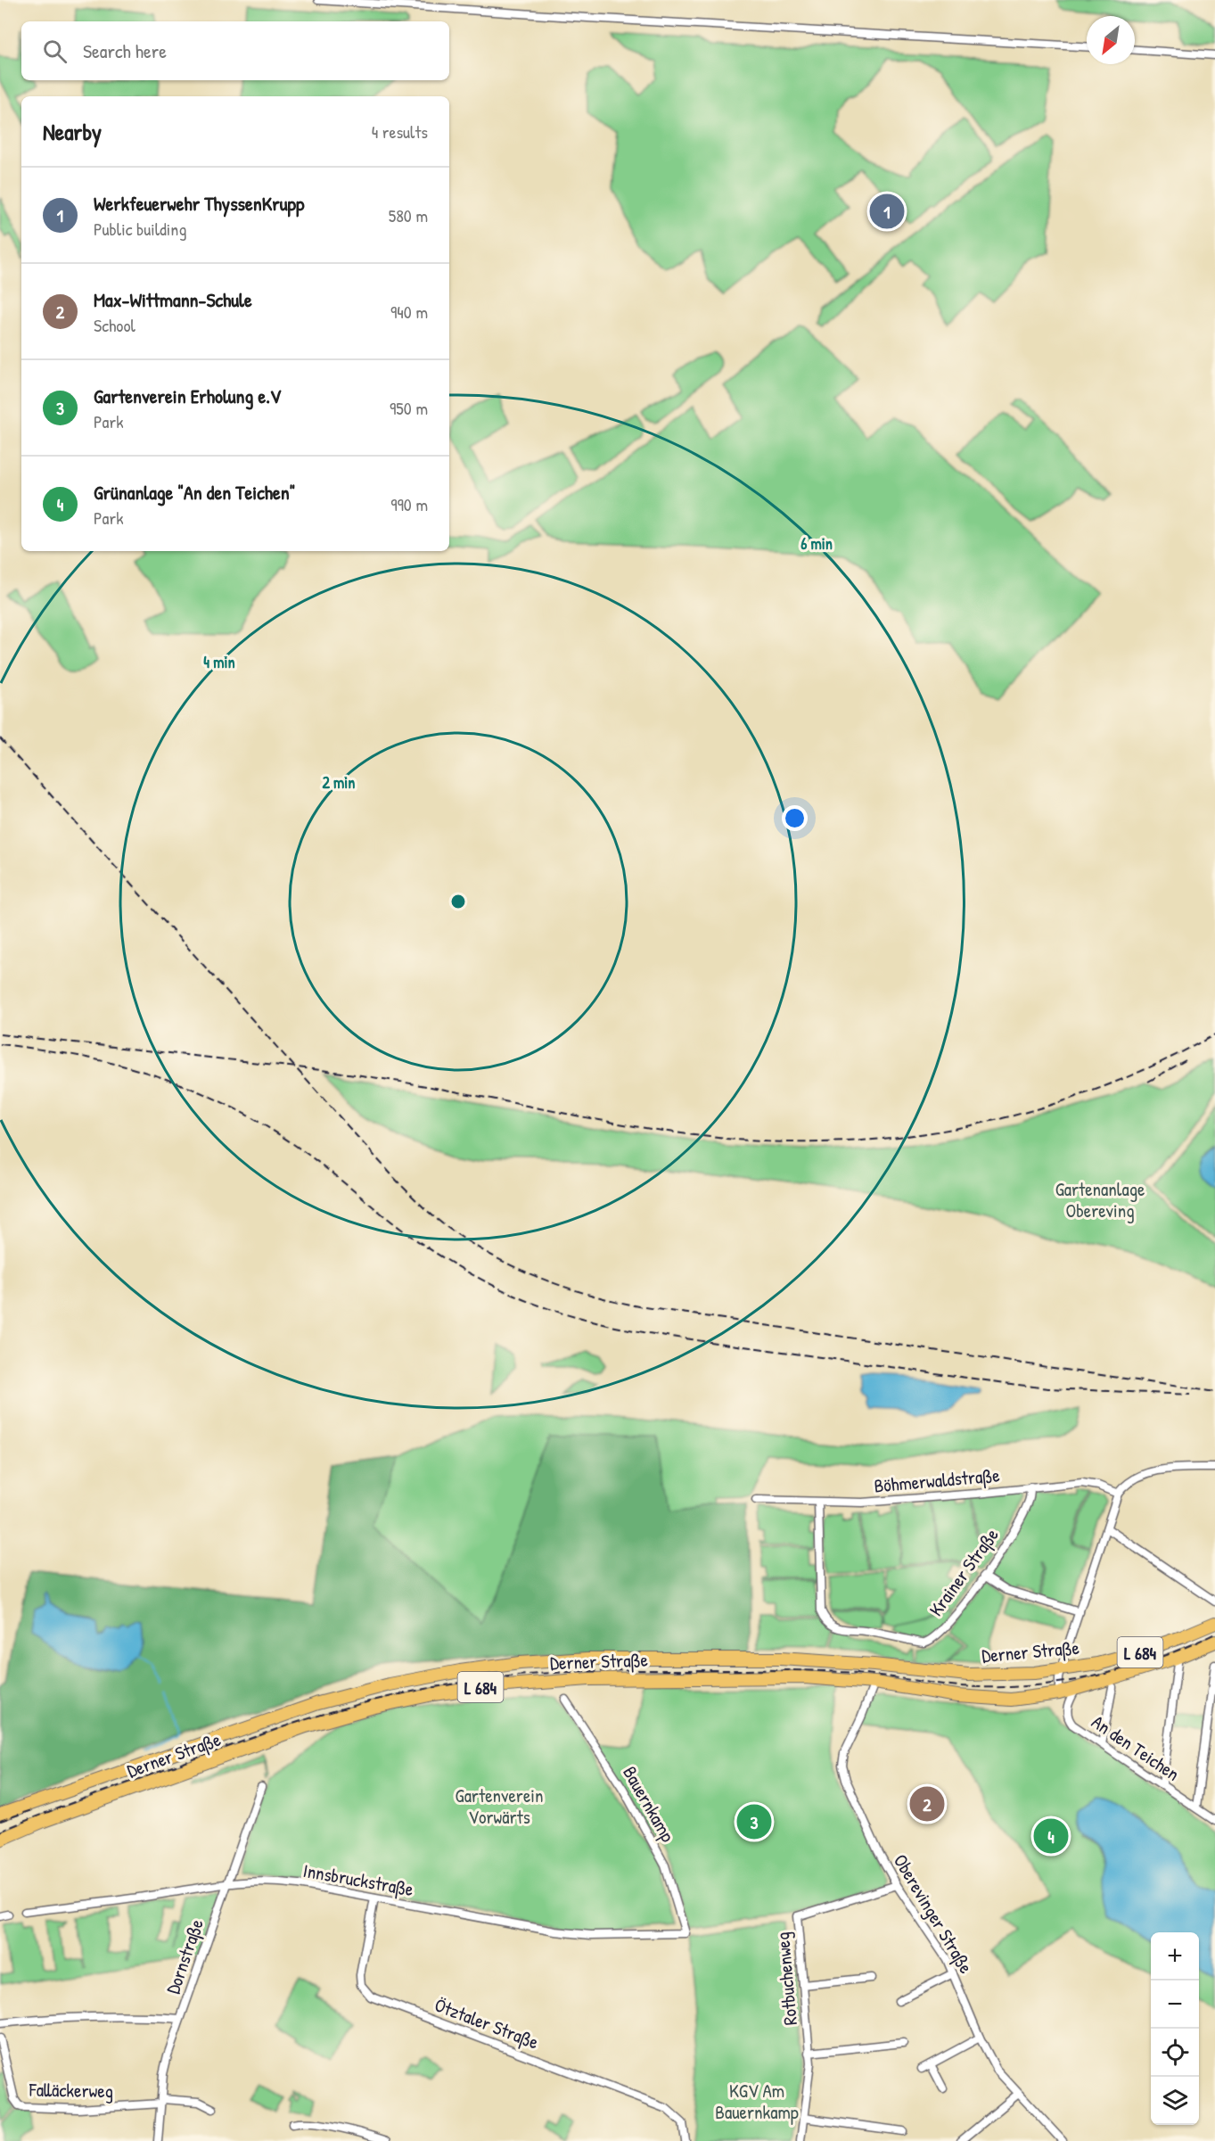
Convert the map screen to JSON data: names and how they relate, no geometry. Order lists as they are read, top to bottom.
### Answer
{
  "streets": {
    "main road": ["Derner Straße", "L 684"],
    "street": [
      "Böhmerwaldstraße",
      "Krainer Straße",
      "An den Teichen",
      "Bauernkamp",
      "Innsbruckstraße",
      "Oberevinger Straße",
      "Dornstraße",
      "Rotbuchenweg",
      "Ötztaler Straße",
      "Falläckerweg"
    ]
  },
  "crossings": [
    ["Böhmerwaldstraße", "Krainer Straße"],
    ["Derner Straße", "An den Teichen"],
    ["Derner Straße", "Oberevinger Straße"],
    ["Bauernkamp", "Innsbruckstraße"],
    ["Innsbruckstraße", "Dornstraße"],
    ["Innsbruckstraße", "Ötztaler Straße"],
    ["Oberevinger Straße", "Rotbuchenweg"],
    ["Dornstraße", "Falläckerweg"]
  ],
  "parks": ["Gartenanlage Obereving", "Gartenverein Vorwärts", "KGV Am Bauernkamp"],
  "north": "bottom left",
  "page": {
    "search": "Search here",
    "heading": ["Nearby", "4 results"],
    "list": [
      {
        "mark": "1",
        "name": "Werkfeuerwehr ThyssenKrupp",
        "note": "Public building",
        "value": "580 m"
      },
      {
        "mark": "2",
        "name": "Max-Wittmann-Schule",
        "note": "School",
        "value": "940 m"
      },
      {
        "mark": "3",
        "name": "Gartenverein Erholung e.V",
        "note": "Park",
        "value": "950 m"
      },
      {
        "mark": "4",
        "name": "Grünanlage \"An den Teichen\"",
        "note": "Park",
        "value": "990 m"
      }
    ],
    "pins": [
      "1",
      "2",
      "3",
      "4"
    ],
    "map_buttons": ["+", "−"]
  },
  "rings": ["6 min", "4 min", "2 min"]
}
